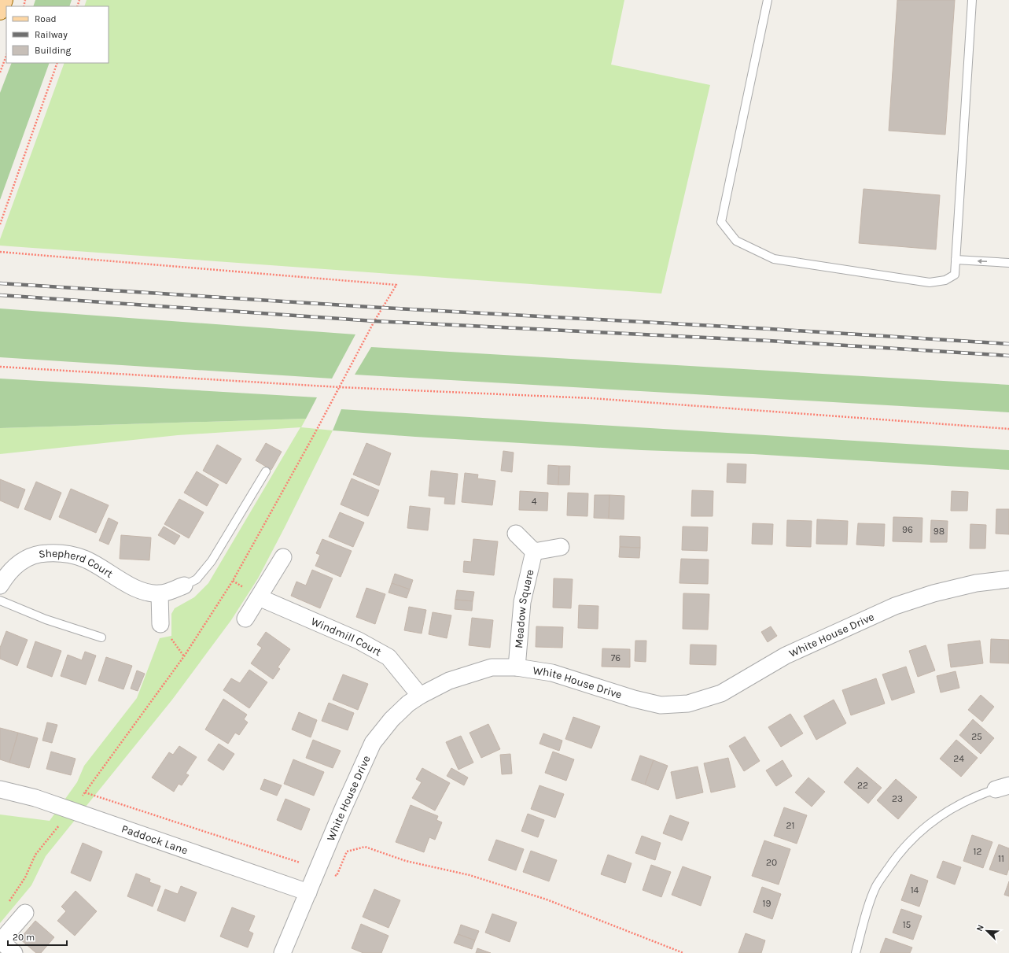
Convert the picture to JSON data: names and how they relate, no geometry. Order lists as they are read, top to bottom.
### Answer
{
  "streets": {
    "street": [
      "Shepherd Court",
      "Meadow Square",
      "White House Drive",
      "Windmill Court",
      "Paddock Lane"
    ]
  },
  "crossings": [
    ["Meadow Square", "White House Drive"],
    ["White House Drive", "Windmill Court"],
    ["White House Drive", "Paddock Lane"]
  ],
  "house_numbers": [
    "4",
    "96",
    "98",
    "76",
    "25",
    "24",
    "22",
    "23",
    "21",
    "12",
    "11",
    "20",
    "14",
    "19",
    "15"
  ],
  "legend": ["Road", "Railway", "Building"],
  "scale_bar": "20 m",
  "north": "top left"
}
